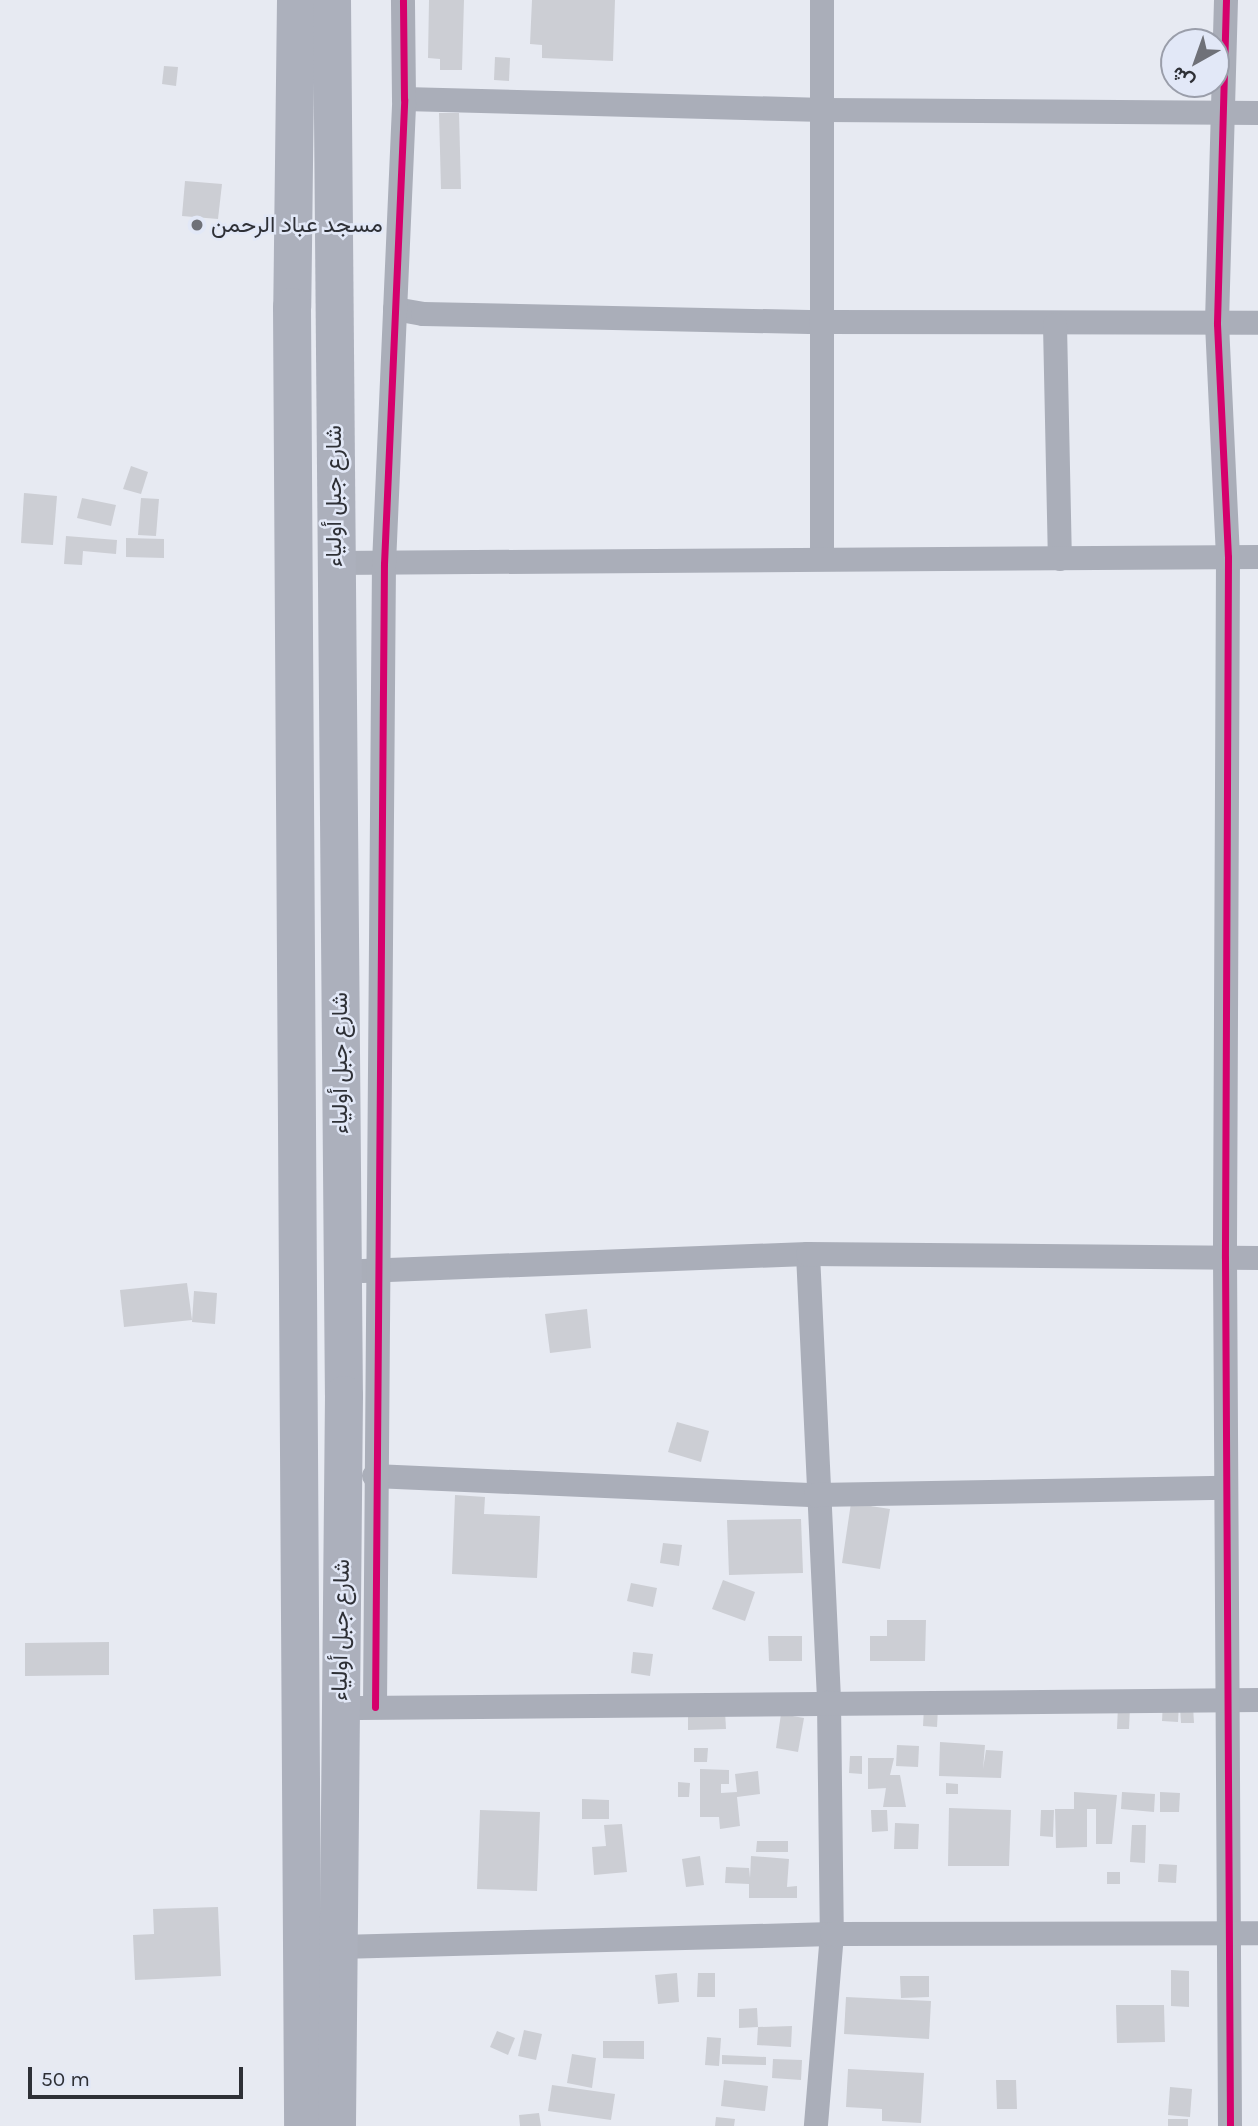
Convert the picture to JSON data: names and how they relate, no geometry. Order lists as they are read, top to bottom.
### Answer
{
  "streets": {
    "main road": ["شارع جبل أولياء"]
  },
  "places": ["مسجد عباد الرحمن"],
  "scale_bar": "50 m",
  "north": "bottom left"
}
